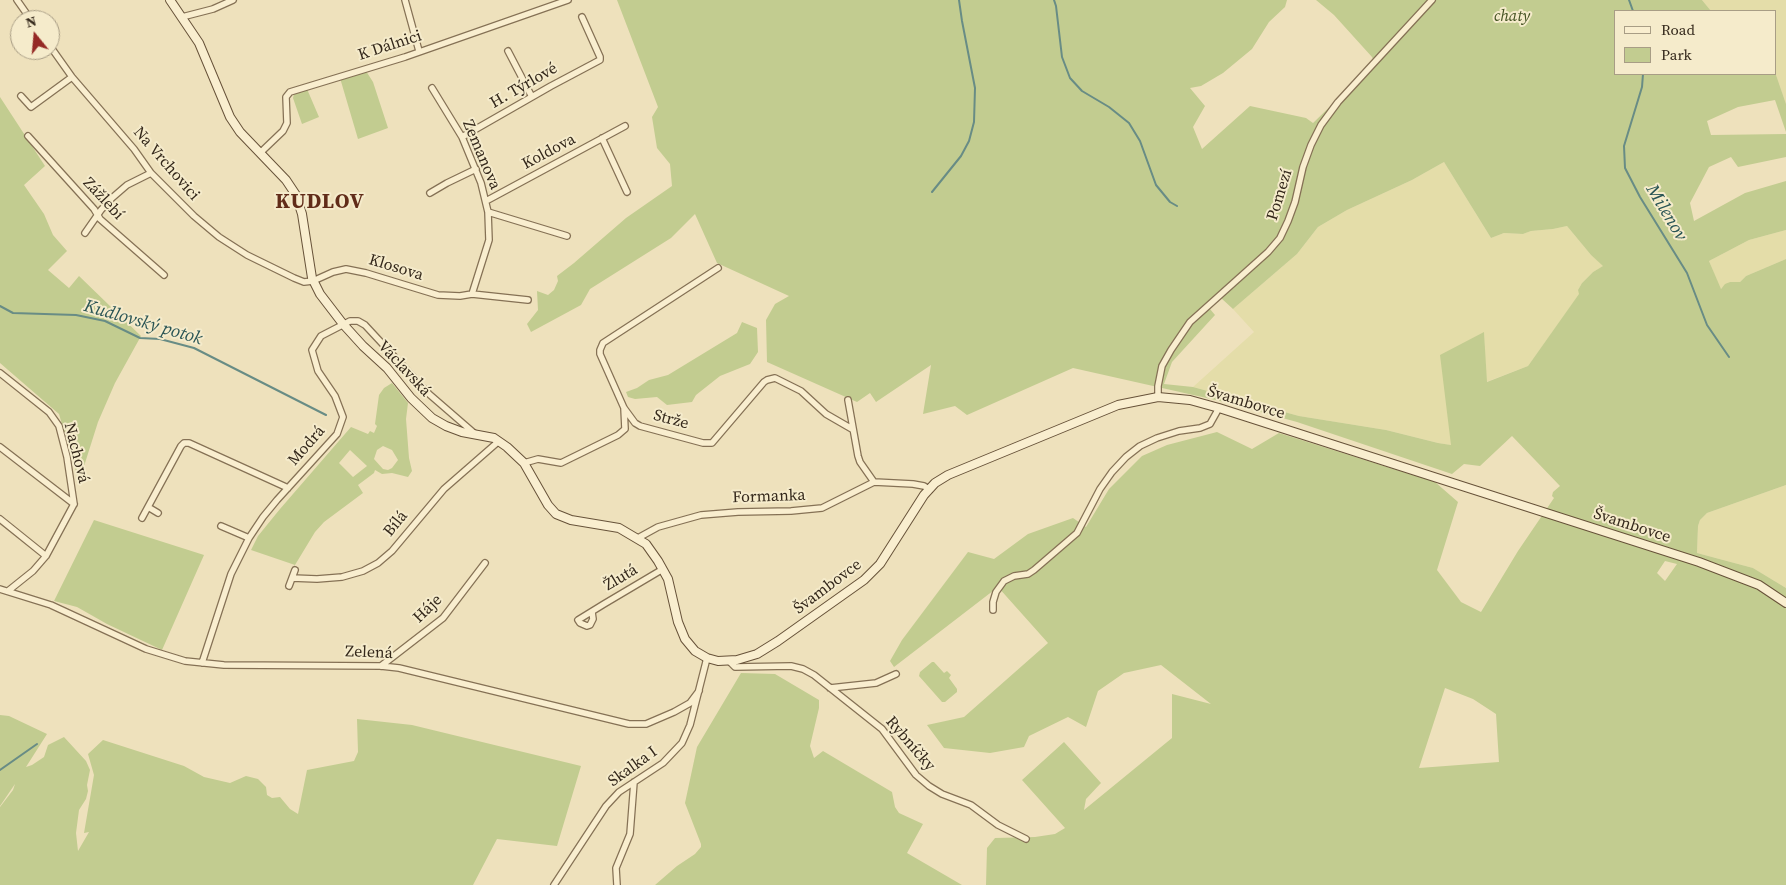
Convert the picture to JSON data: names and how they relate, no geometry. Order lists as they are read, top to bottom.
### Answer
{
  "streets": {
    "street": [
      "K Dálnici",
      "H. Týrlové",
      "Koldova",
      "Zemanova",
      "Na Vrchovici",
      "Pomezí",
      "Zážlebí",
      "Klosova",
      "Václavská",
      "Švambovce",
      "Strže",
      "Modrá",
      "Nachová",
      "Formanka",
      "Bílá",
      "Žlutá",
      "Háje",
      "Zelená",
      "Rybníčky",
      "Skalka I"
    ]
  },
  "crossings": [
    ["K Dálnici", "Václavská"],
    ["H. Týrlové", "Zemanova"],
    ["Koldova", "Zemanova"],
    ["Zemanova", "Klosova"],
    ["Na Vrchovici", "Klosova"],
    ["Na Vrchovici", "Václavská"],
    ["Pomezí", "Švambovce"],
    ["Klosova", "Václavská"],
    ["Václavská", "Modrá"],
    ["Václavská", "Formanka"],
    ["Václavská", "Bílá"],
    ["Václavská", "Žlutá"],
    ["Švambovce", "Formanka"],
    ["Švambovce", "Rybníčky"],
    ["Modrá", "Zelená"],
    ["Háje", "Zelená"],
    ["Zelená", "Skalka I"]
  ],
  "districts": ["KUDLOV"],
  "water": ["Milenov", "Kudlovský potok"],
  "parks": ["chaty"],
  "legend": ["Road", "Park"],
  "north": "top"
}
